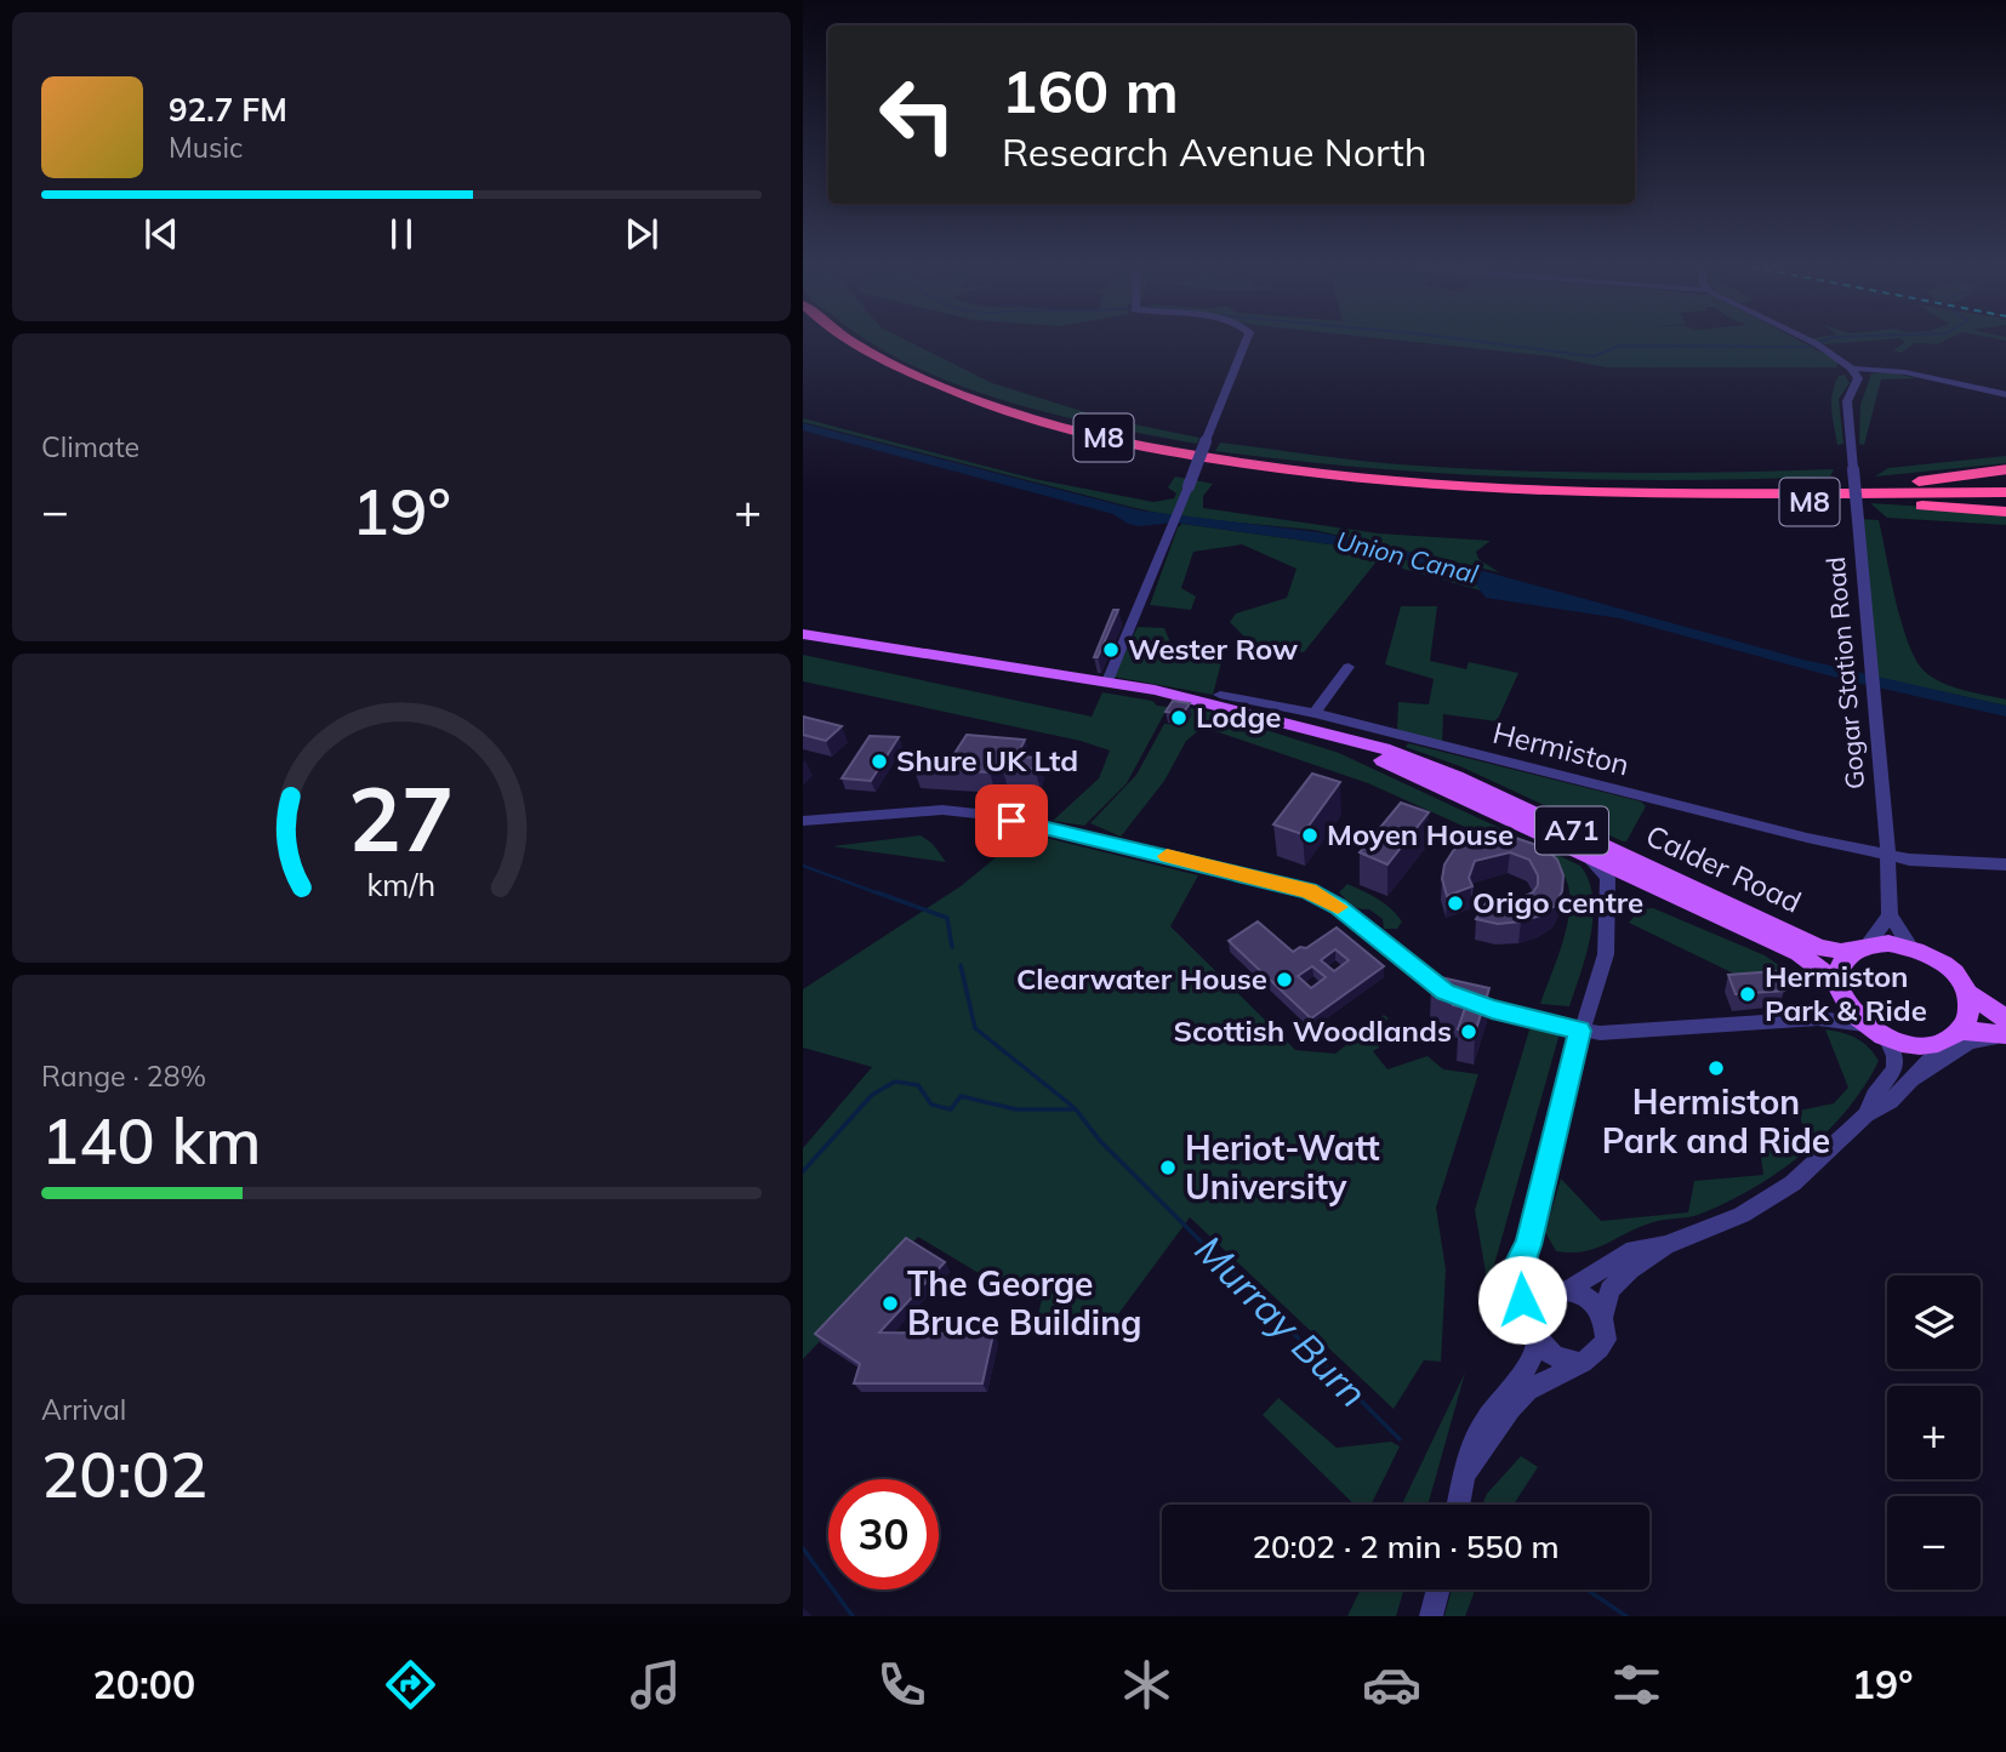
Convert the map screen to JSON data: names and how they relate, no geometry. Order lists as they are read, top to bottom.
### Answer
{
  "streets": {
    "highway": ["M8"],
    "main road": ["A71", "Calder Road"],
    "street": ["Gogar Station Road", "Hermiston"]
  },
  "crossings": [
    ["Gogar Station Road", "Hermiston"],
    ["Gogar Station Road", "Calder Road"]
  ],
  "water": ["Union Canal", "Murray Burn"],
  "places": [
    "Wester Row",
    "Lodge",
    "Shure UK Ltd",
    "Moyen House",
    "Origo centre",
    "Clearwater House",
    "Hermiston Park & Ride",
    "Scottish Woodlands",
    "Hermiston Park and Ride",
    "Heriot-Watt University",
    "The George Bruce Building"
  ],
  "page": {
    "turn": ["160 m", "Research Avenue North"],
    "song": ["92.7 FM", "Music"],
    "tile": [
      "Climate",
      ["Range · 28%", "140 km"],
      ["Arrival", "20:02"]
    ],
    "heat": ["−", "19°", "+"],
    "map_buttons": ["+", "−"],
    "limit": "30",
    "trip": "20:02 · 2 min · 550 m",
    "tabs": ["20:00", "19°"],
    "gauge": ["27", "km/h"]
  }
}
